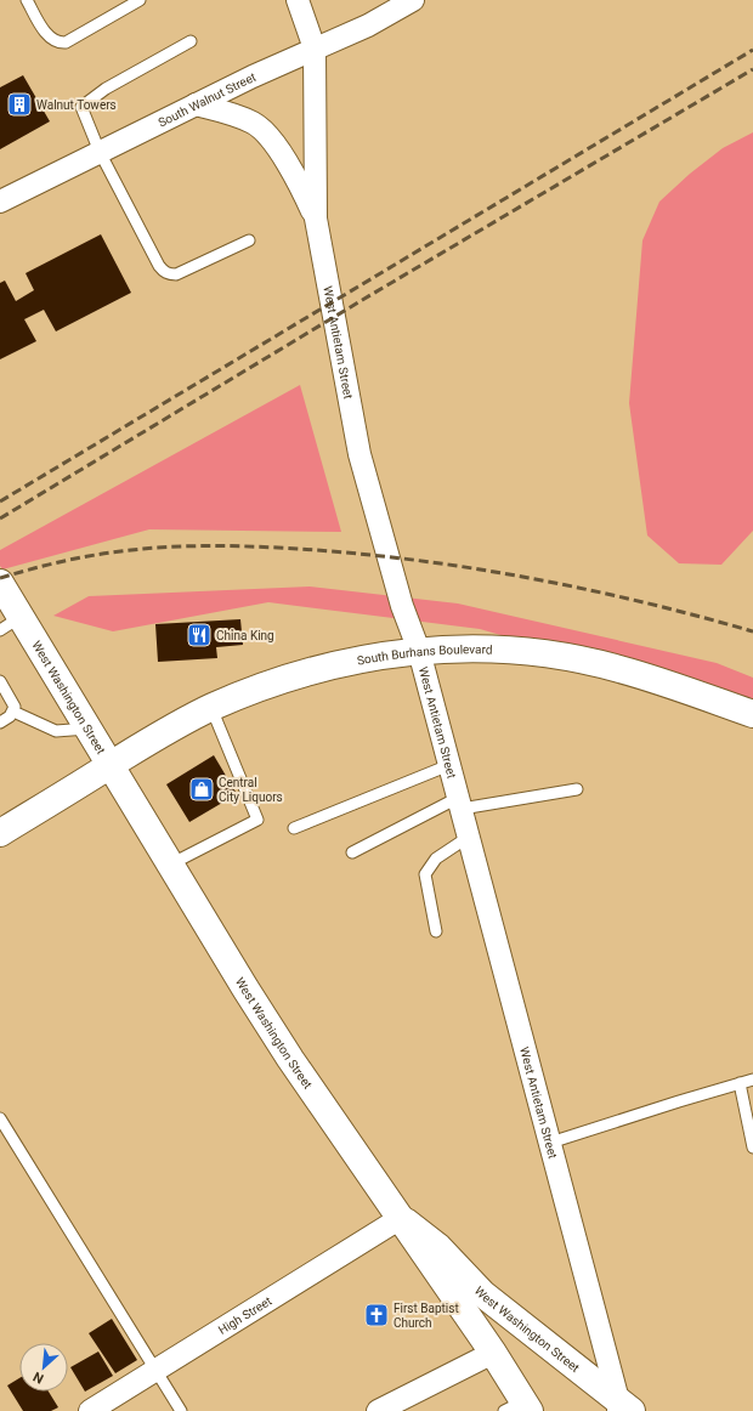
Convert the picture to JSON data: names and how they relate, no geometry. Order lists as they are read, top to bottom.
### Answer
{
  "streets": {
    "main road": ["South Burhans Boulevard", "West Washington Street"],
    "street": ["South Walnut Street", "West Antietam Street", "High Street"]
  },
  "crossings": [
    ["South Walnut Street", "West Antietam Street"],
    ["West Antietam Street", "South Burhans Boulevard"],
    ["West Antietam Street", "West Washington Street"],
    ["South Burhans Boulevard", "West Washington Street"],
    ["West Washington Street", "High Street"]
  ],
  "places": {
    "building": ["Walnut Towers"],
    "restaurant": ["China King"],
    "shop": ["Central City Liquors"],
    "church": ["First Baptist Church"]
  },
  "north": "bottom left"
}
